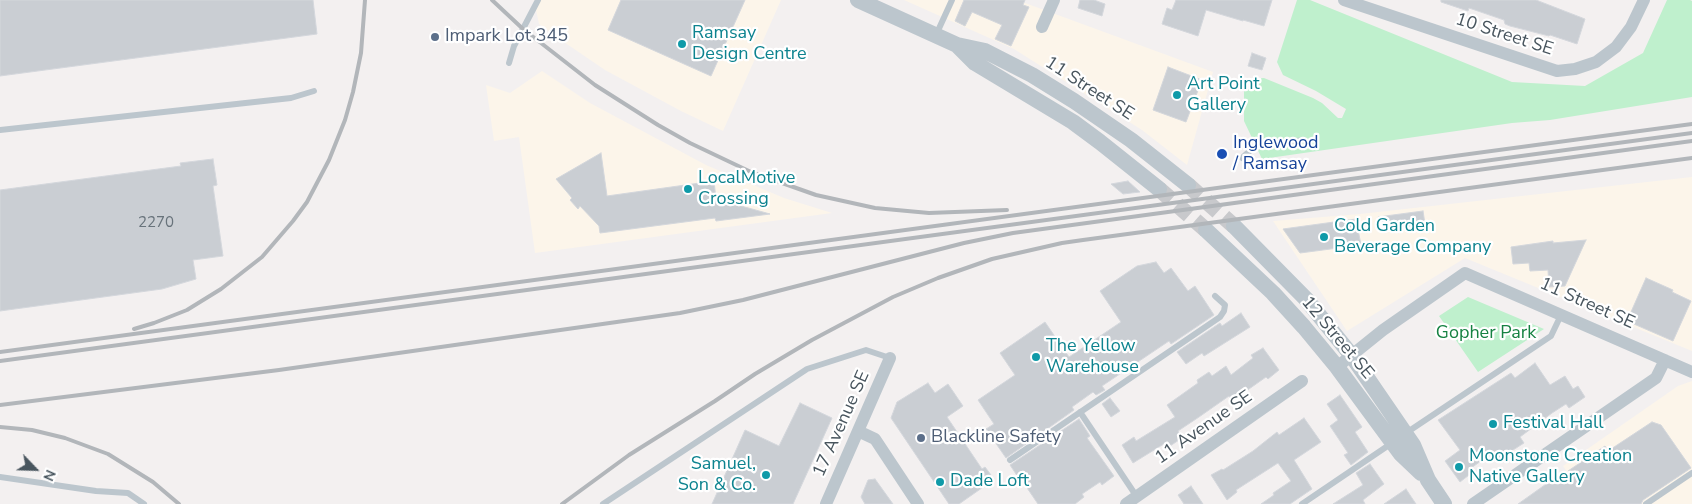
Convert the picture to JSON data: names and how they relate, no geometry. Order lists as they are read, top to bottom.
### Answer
{
  "streets": {
    "street": [
      "10 Street SE",
      "11 Street SE",
      "12 Street SE",
      "17 Avenue SE",
      "11 Avenue SE"
    ]
  },
  "crossings": [
    ["11 Street SE", "12 Street SE"]
  ],
  "parks": ["Gopher Park"],
  "places": [
    "Impark Lot 345",
    "Ramsay Design Centre",
    "Art Point Gallery",
    "Inglewood / Ramsay",
    "LocalMotive Crossing",
    "Cold Garden Beverage Company",
    "The Yellow Warehouse",
    "Festival Hall",
    "Blackline Safety",
    "Moonstone Creation Native Gallery",
    "Samuel, Son & Co.",
    "Dade Loft"
  ],
  "house_numbers": ["2270"],
  "north": "bottom right"
}
